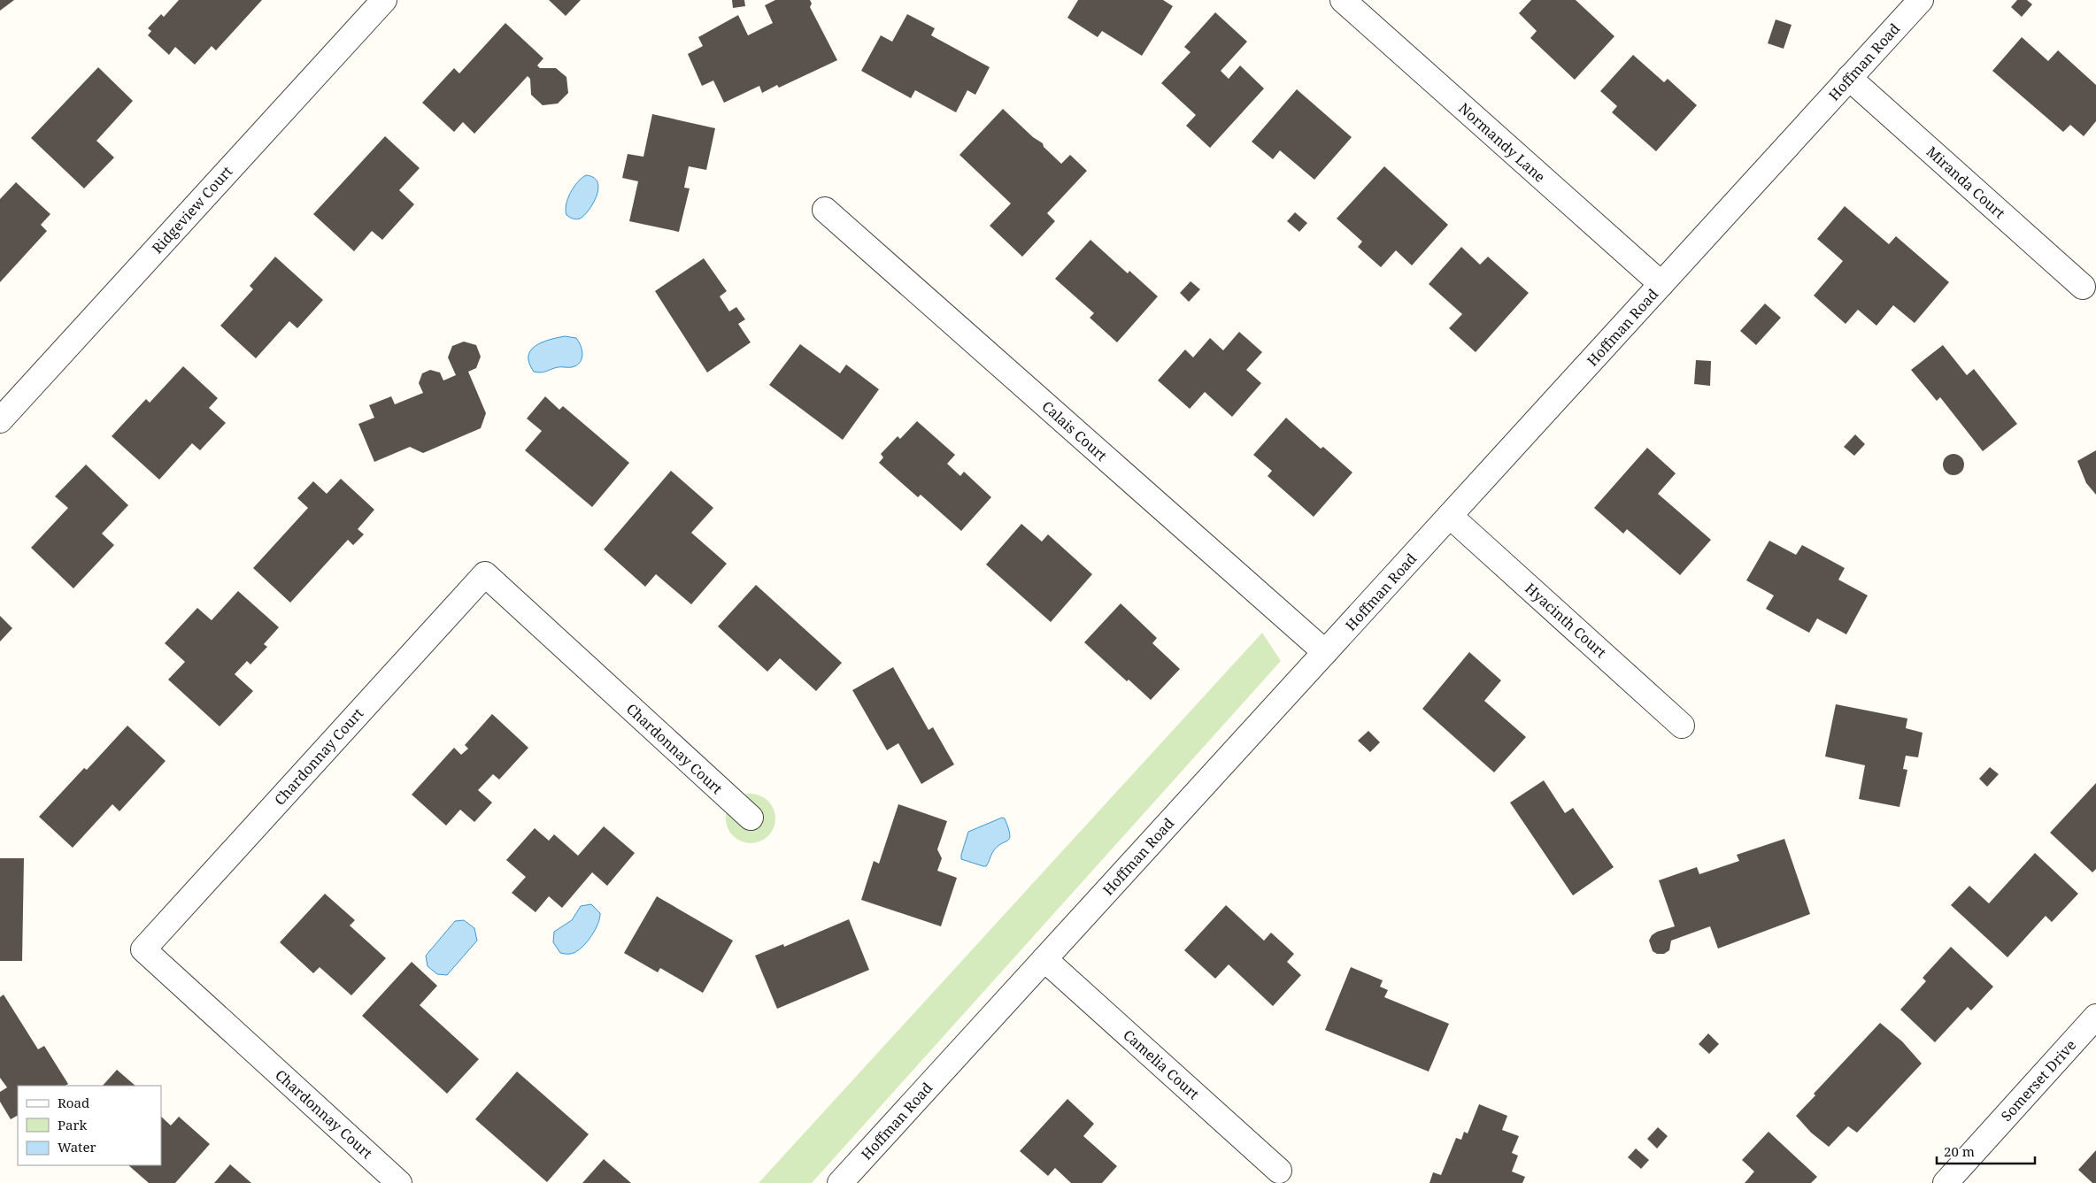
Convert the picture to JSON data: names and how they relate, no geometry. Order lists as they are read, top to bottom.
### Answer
{
  "streets": {
    "street": [
      "Hoffman Road",
      "Normandy Lane",
      "Miranda Court",
      "Ridgeview Court",
      "Calais Court",
      "Hyacinth Court",
      "Chardonnay Court",
      "Camelia Court",
      "Somerset Drive"
    ]
  },
  "crossings": [
    ["Hoffman Road", "Normandy Lane"],
    ["Hoffman Road", "Miranda Court"],
    ["Hoffman Road", "Calais Court"],
    ["Hoffman Road", "Hyacinth Court"],
    ["Hoffman Road", "Camelia Court"]
  ],
  "legend": ["Road", "Park", "Water"],
  "scale_bar": "20 m"
}
